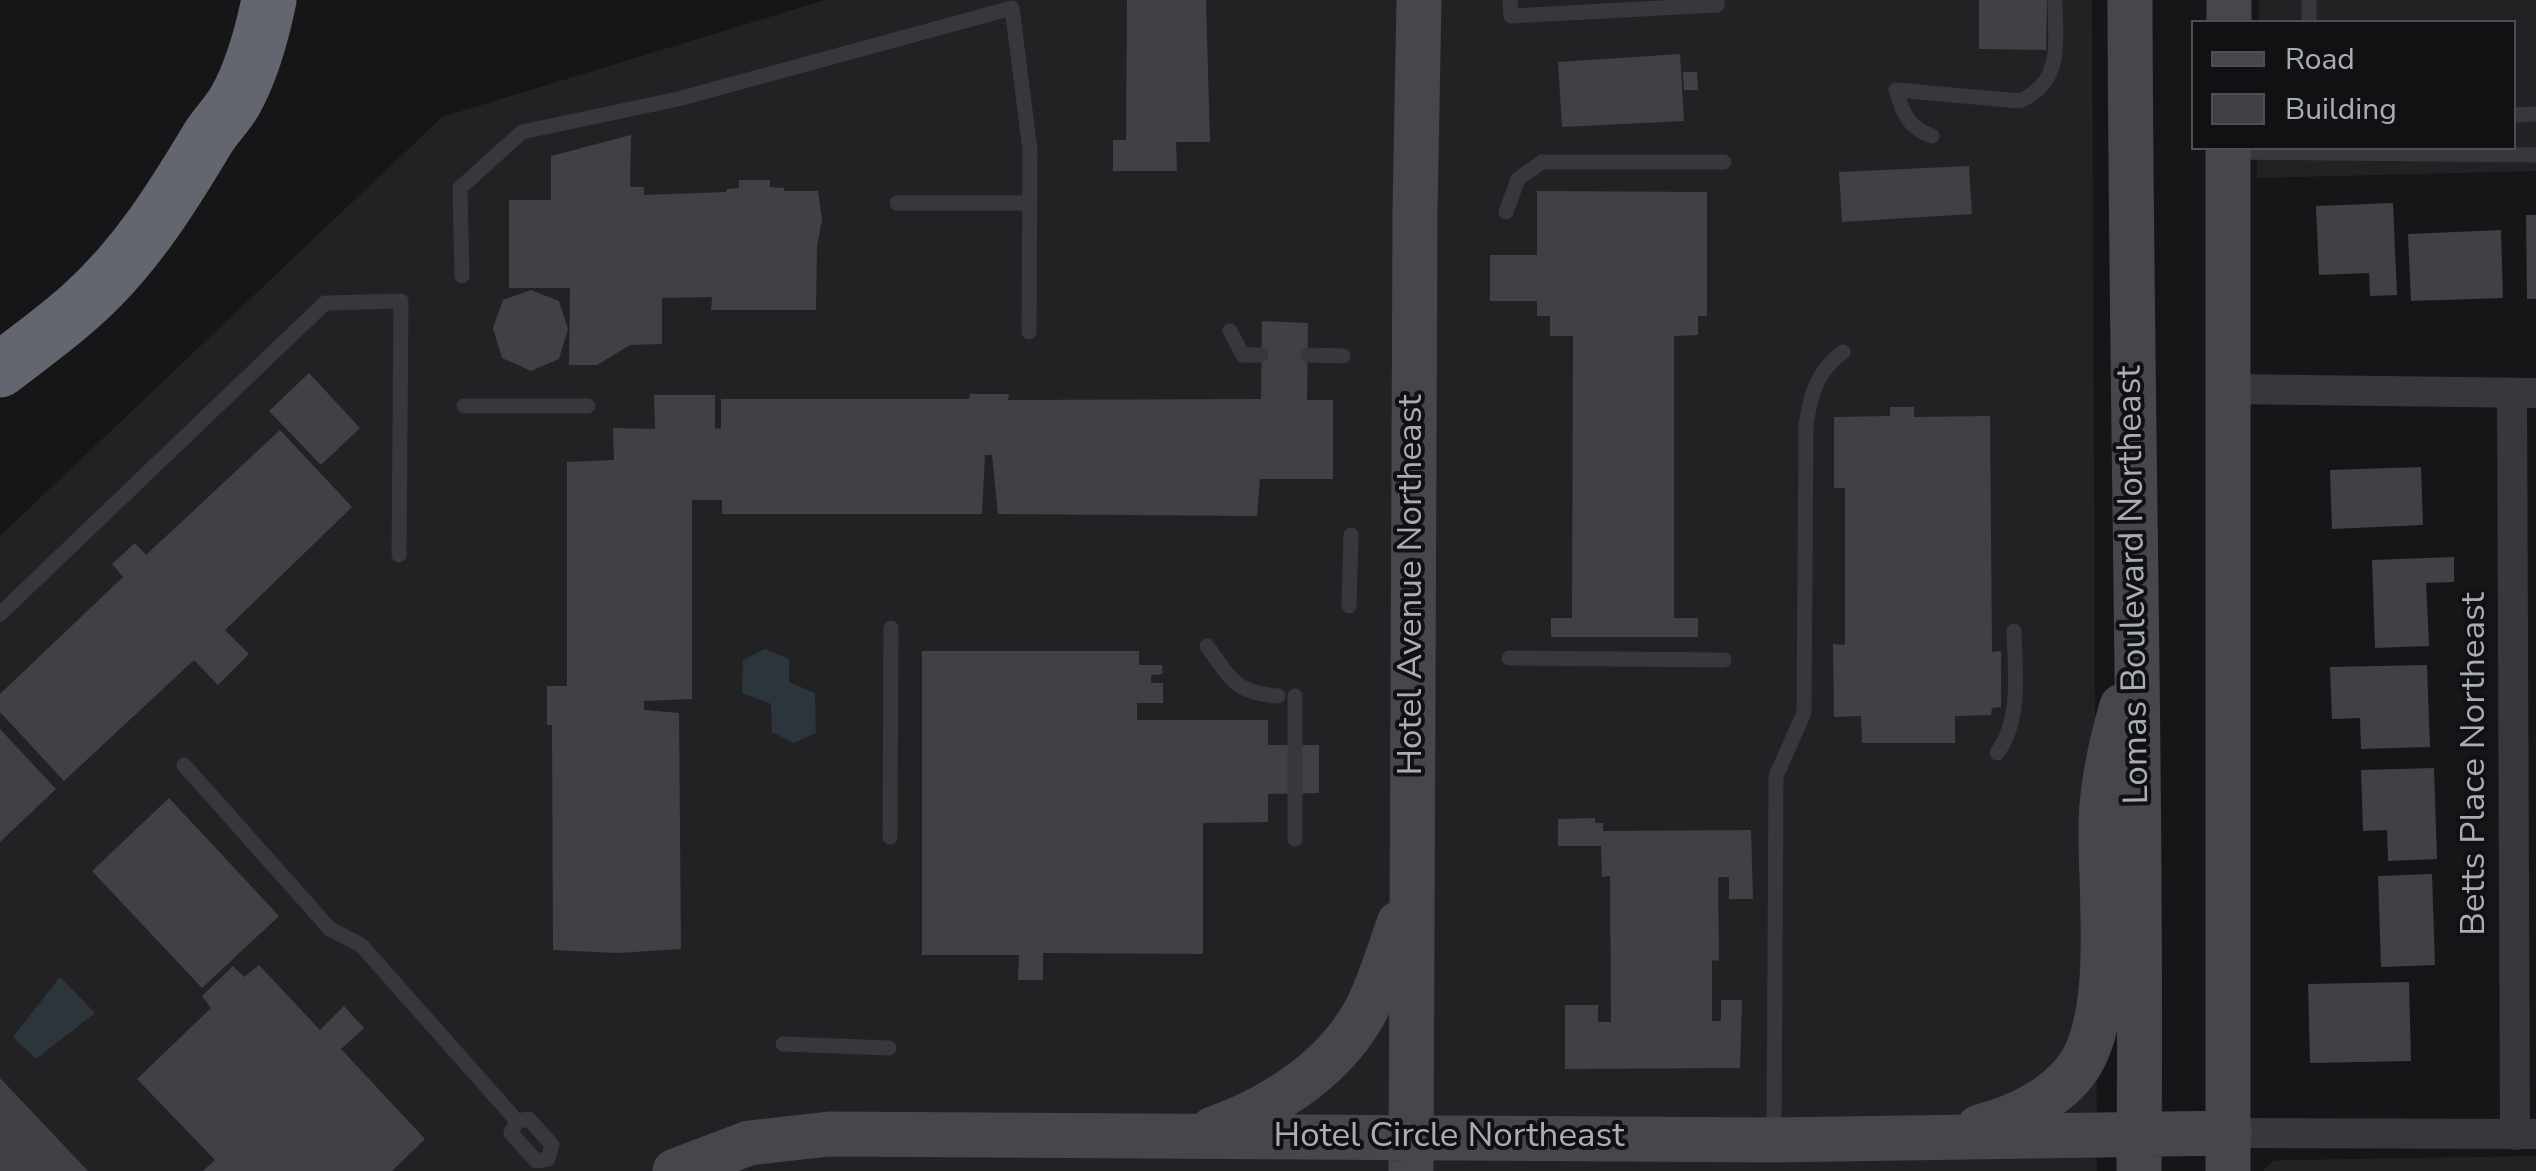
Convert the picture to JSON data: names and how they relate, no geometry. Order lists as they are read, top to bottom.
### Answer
{
  "streets": {
    "street": [
      "Hotel Avenue Northeast",
      "Lomas Boulevard Northeast",
      "Betts Place Northeast",
      "Hotel Circle Northeast"
    ]
  },
  "crossings": [
    ["Hotel Avenue Northeast", "Hotel Circle Northeast"],
    ["Lomas Boulevard Northeast", "Hotel Circle Northeast"]
  ],
  "legend": ["Road", "Building"]
}
